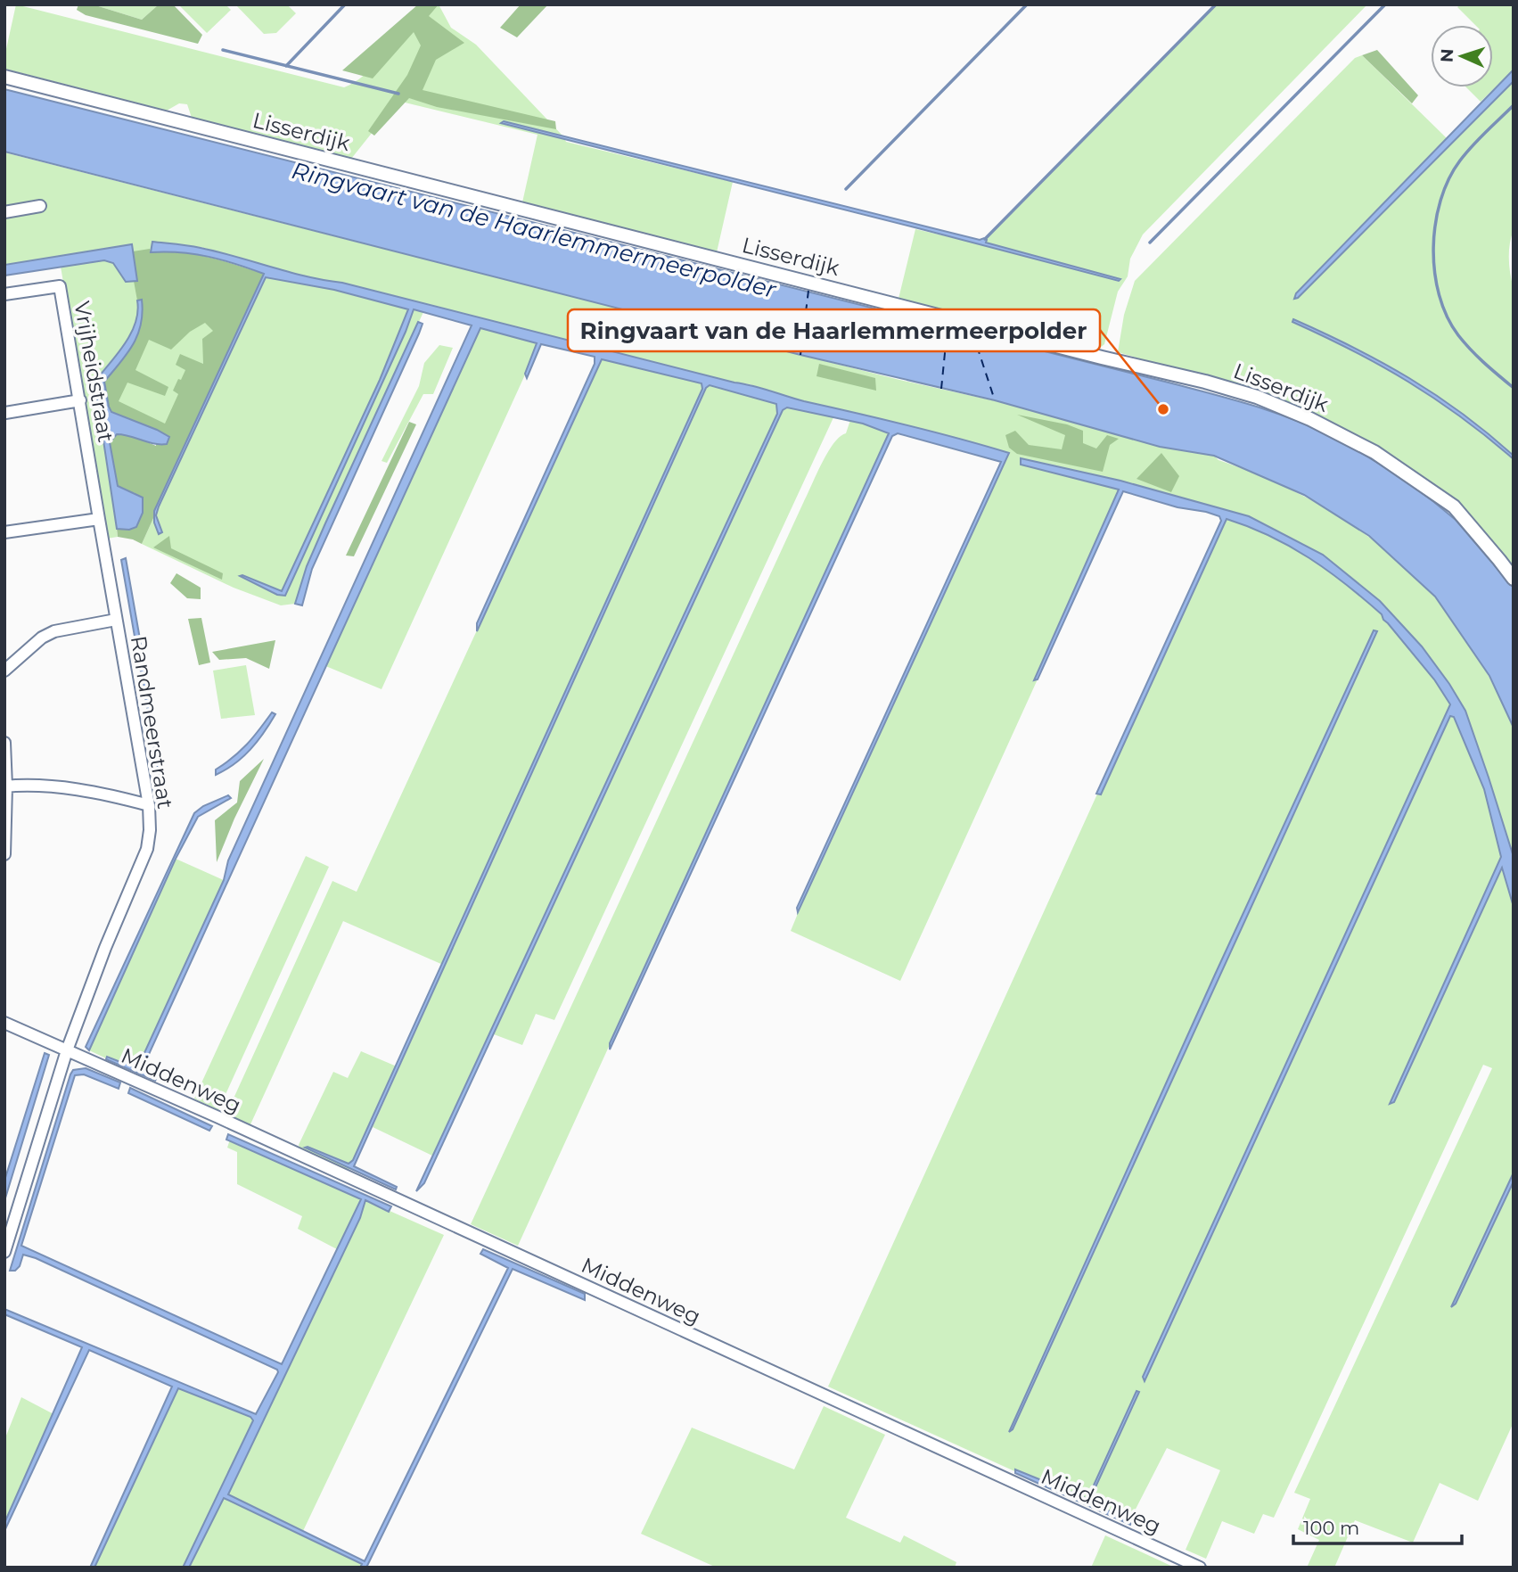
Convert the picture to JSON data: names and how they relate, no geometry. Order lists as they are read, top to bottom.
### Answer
{
  "streets": {
    "street": [
      "Lisserdijk",
      "Vrijheidstraat",
      "Randmeerstraat",
      "Middenweg"
    ]
  },
  "crossings": [
    ["Vrijheidstraat", "Randmeerstraat"],
    ["Randmeerstraat", "Middenweg"]
  ],
  "water": ["Ringvaart van de Haarlemmermeerpolder"],
  "places": ["Ringvaart van de Haarlemmermeerpolder"],
  "scale_bar": "100 m",
  "north": "left"
}
